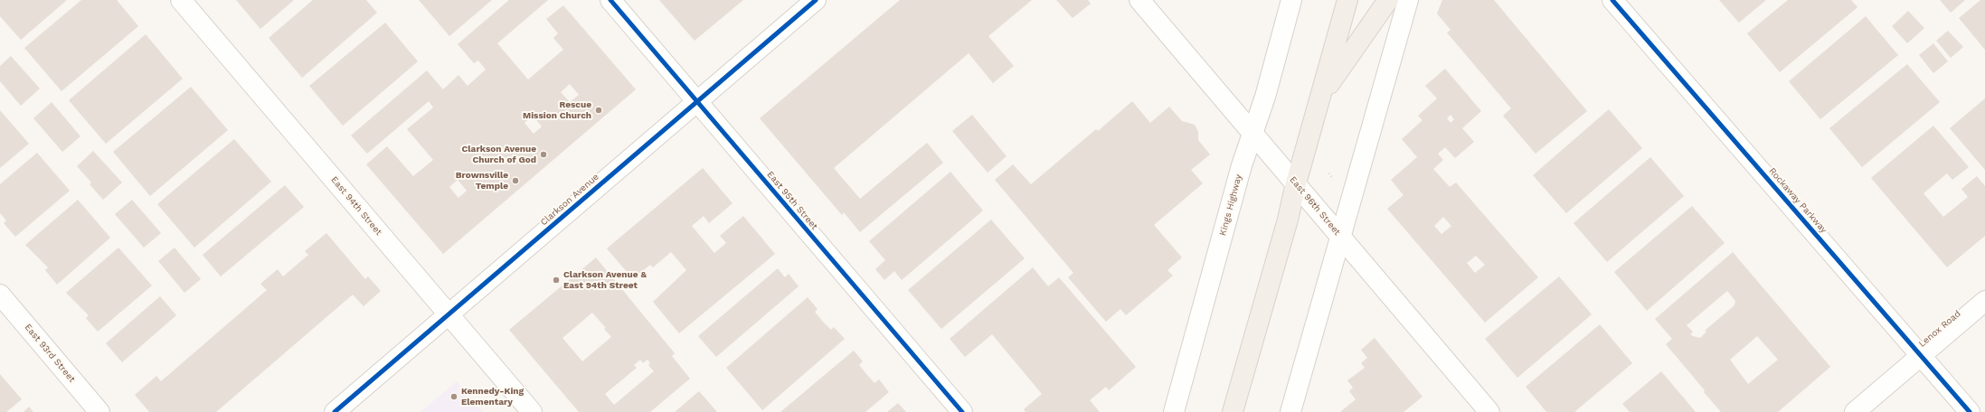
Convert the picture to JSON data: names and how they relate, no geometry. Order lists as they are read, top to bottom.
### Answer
{
  "streets": {
    "street": [
      "Clarkson Avenue",
      "East 95th Street",
      "Rockaway Parkway",
      "Kings Highway",
      "East 94th Street",
      "East 96th Street",
      "Lenox Road",
      "East 93rd Street"
    ]
  },
  "crossings": [
    ["Clarkson Avenue", "East 95th Street"],
    ["Clarkson Avenue", "East 94th Street"],
    ["Rockaway Parkway", "Lenox Road"],
    ["Kings Highway", "East 96th Street"]
  ],
  "places": [
    "Rescue Mission Church",
    "Clarkson Avenue Church of God",
    "Brownsville Temple",
    "Clarkson Avenue & East 94th Street",
    "Kennedy-King Elementary"
  ]
}
